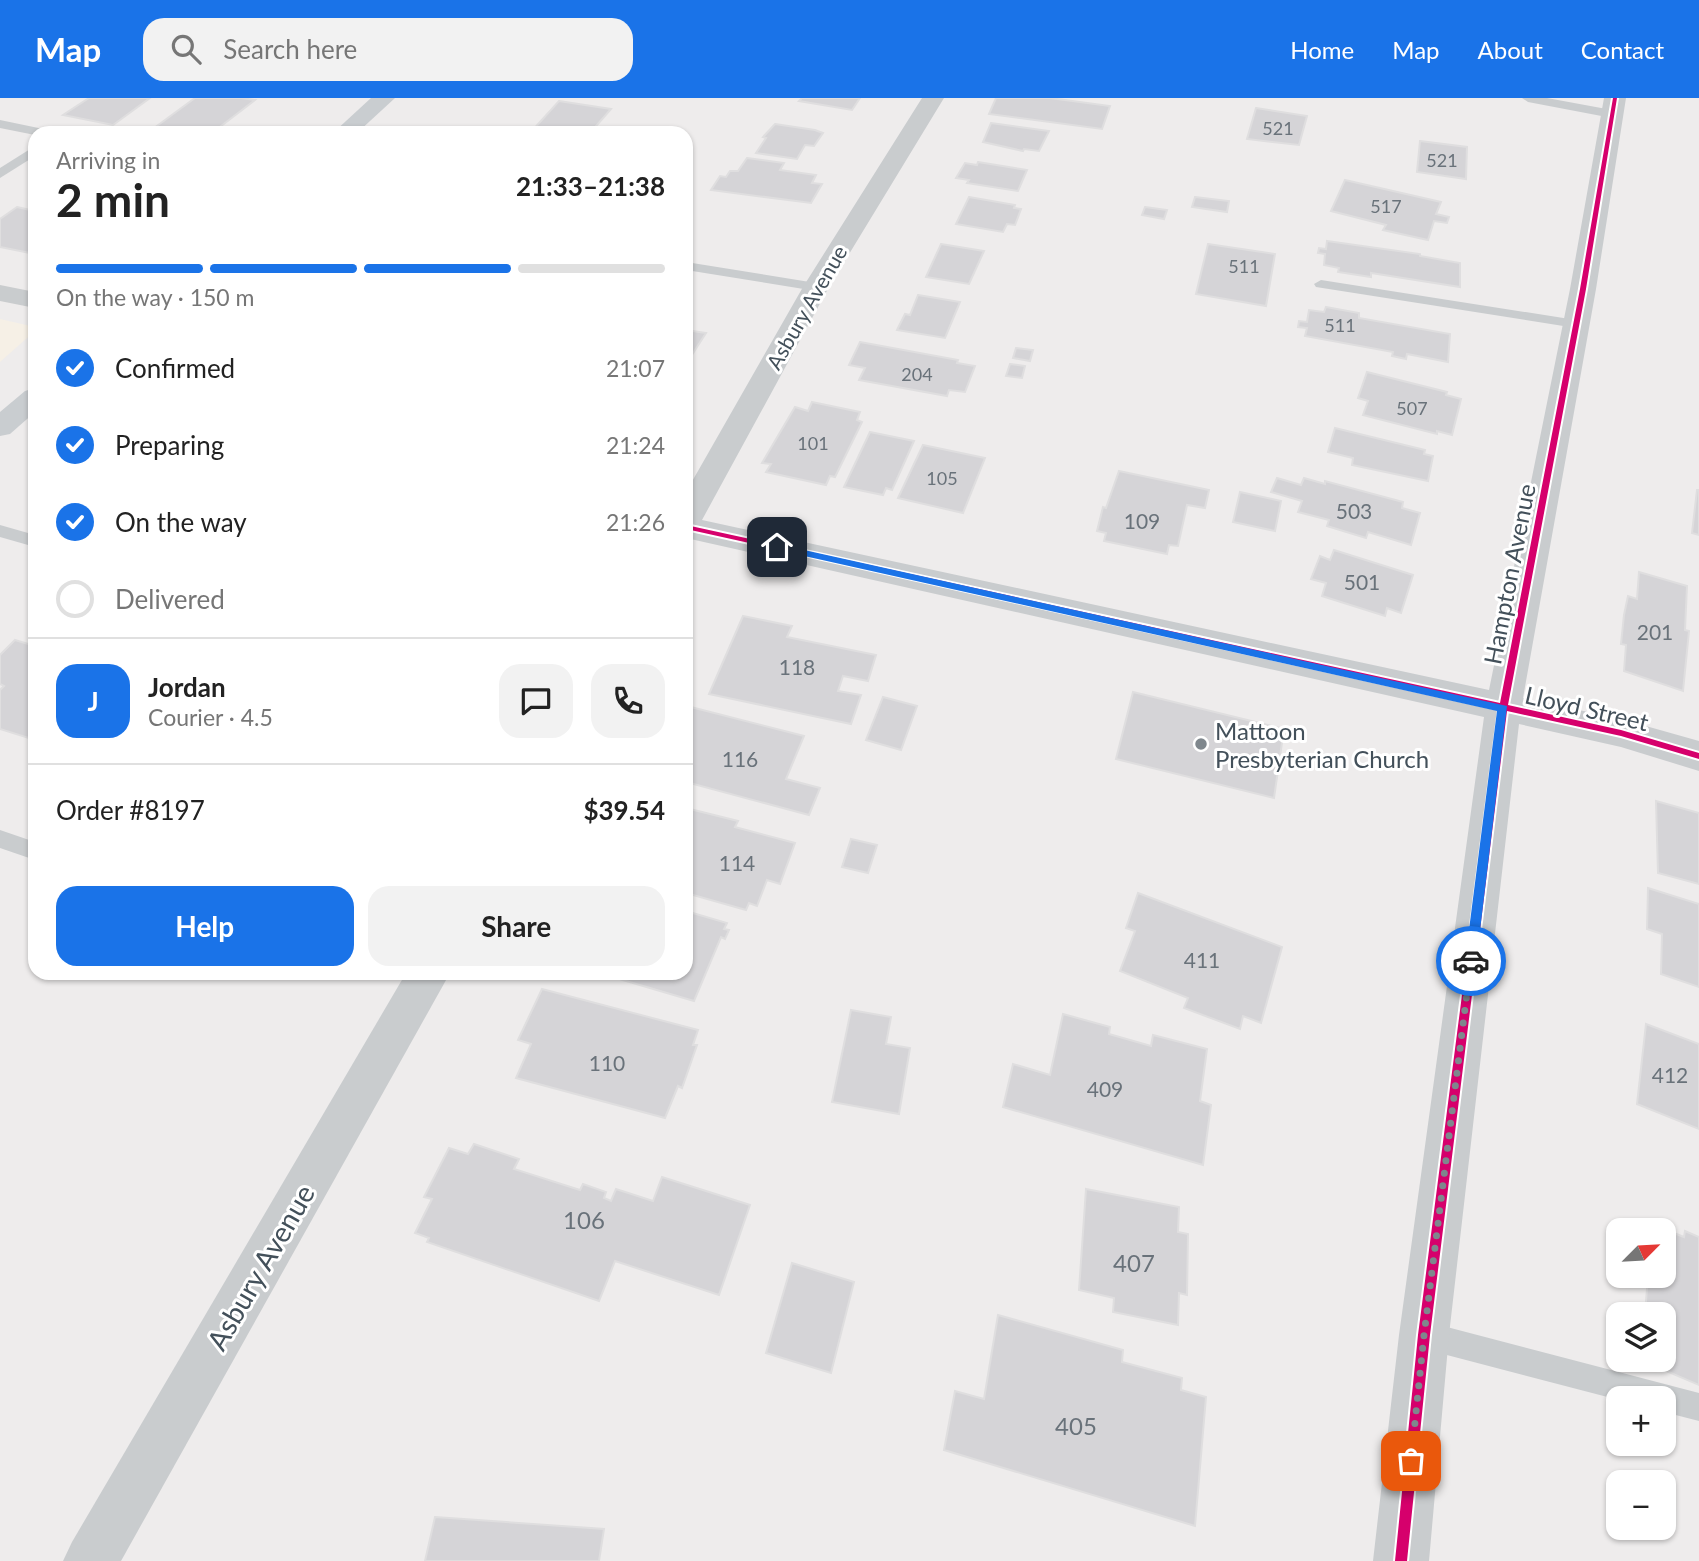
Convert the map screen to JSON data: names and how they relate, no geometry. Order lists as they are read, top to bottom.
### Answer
{
  "streets": {
    "street": ["Asbury Avenue", "Hampton Avenue", "Lloyd Street"]
  },
  "crossings": [
    ["Hampton Avenue", "Lloyd Street"]
  ],
  "places": ["Mattoon Presbyterian Church"],
  "house_numbers": [
    "521",
    "521",
    "517",
    "511",
    "511",
    "204",
    "507",
    "101",
    "105",
    "503",
    "109",
    "501",
    "201",
    "118",
    "116",
    "114",
    "411",
    "110",
    "412",
    "409",
    "106",
    "407",
    "405"
  ],
  "north": "top right",
  "page": {
    "header": "Map",
    "search": "Search here",
    "nav": [
      "Home",
      "Map",
      "About",
      "Contact"
    ],
    "heading": ["2 min", "Arriving in", "21:33–21:38"],
    "panel": [
      "Jordan",
      "Courier · 4.5",
      "Order #8197",
      "$39.54"
    ],
    "bar": "On the way · 150 m",
    "list": [
      ["Confirmed", "21:07"],
      ["Preparing", "21:24"],
      ["On the way", "21:26"],
      "Delivered"
    ],
    "round": "J",
    "buttons": ["Help", "Share"],
    "map_buttons": ["+", "−"]
  }
}
